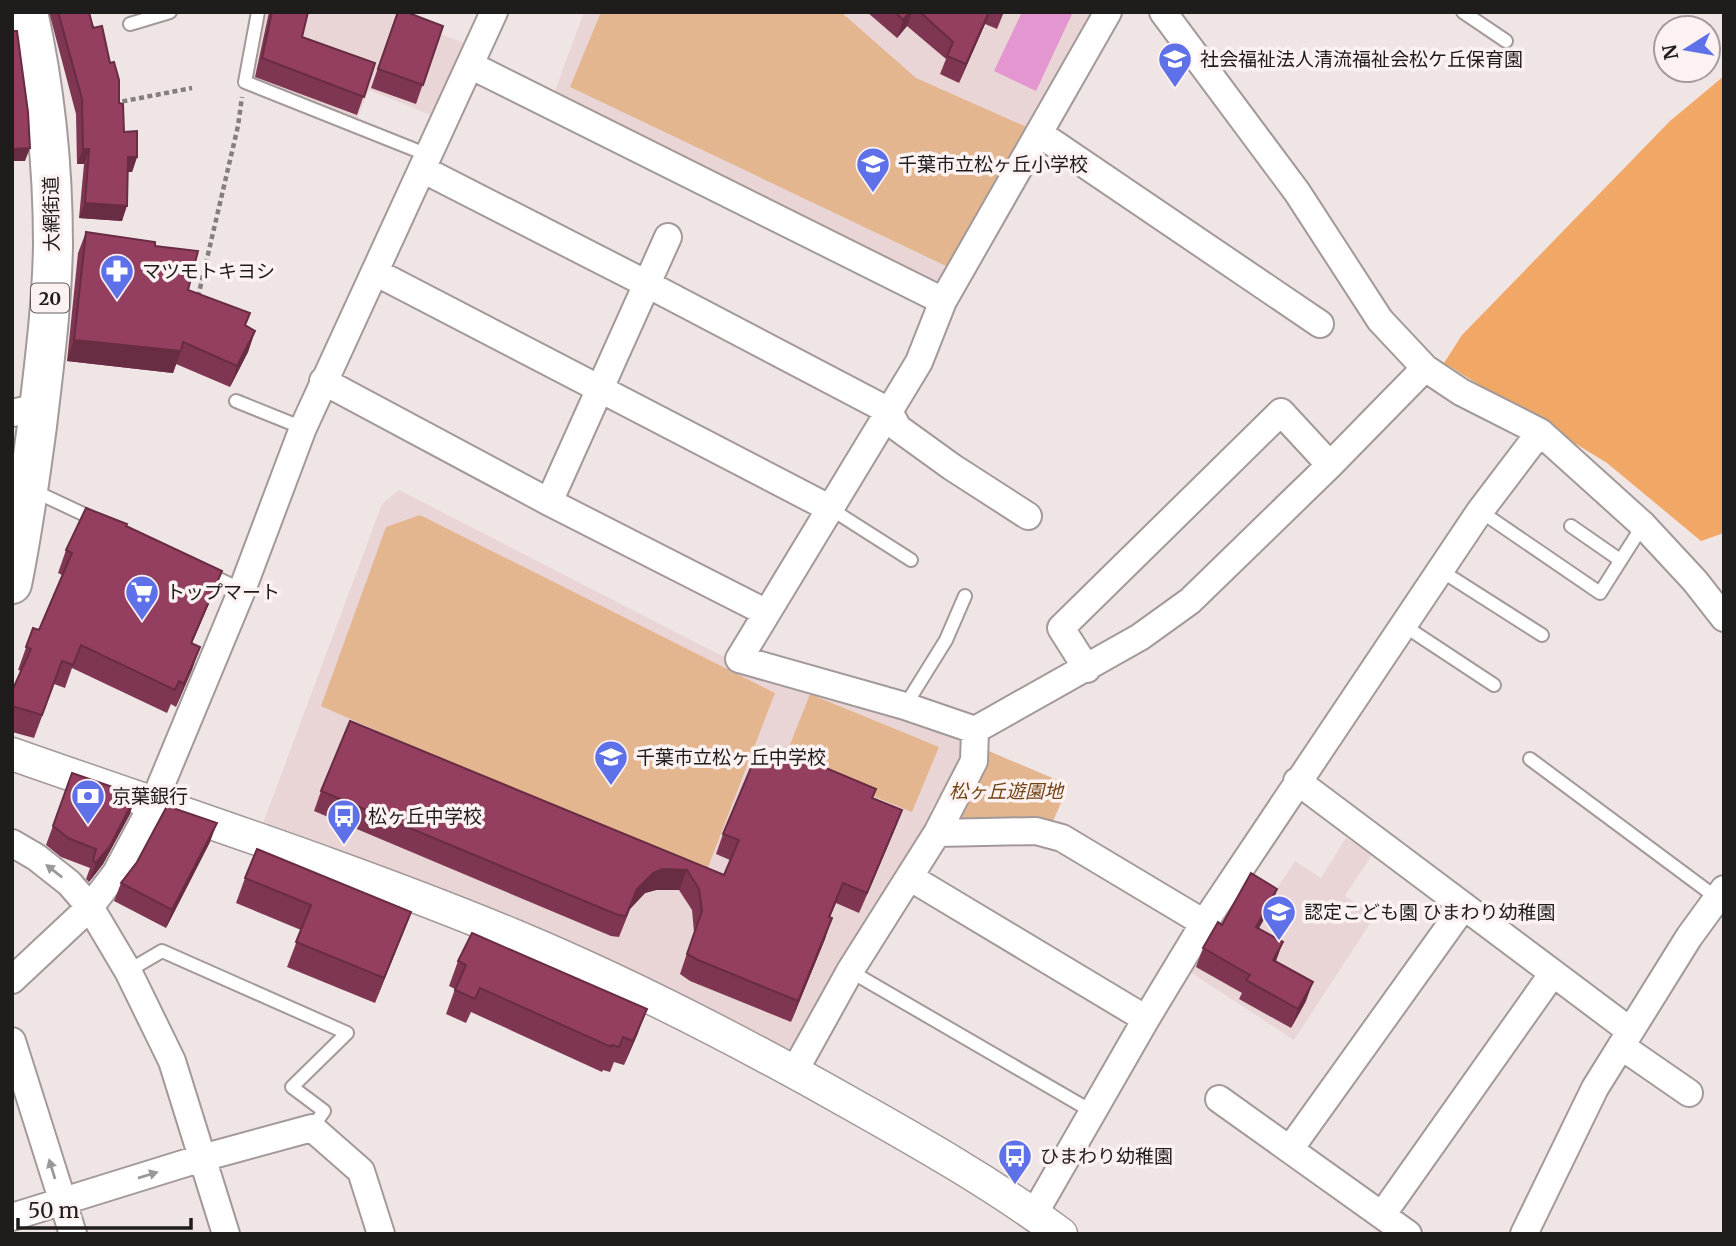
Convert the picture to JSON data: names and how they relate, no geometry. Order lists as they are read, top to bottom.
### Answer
{
  "streets": {
    "main road": ["大網街道", "20"]
  },
  "parks": ["松ヶ丘遊園地"],
  "places": {
    "school or university": [
      "社会福祉法人清流福祉会松ケ丘保育園",
      "千葉市立松ヶ丘小学校",
      "千葉市立松ヶ丘中学校",
      "認定こども園 ひまわり幼稚園"
    ],
    "pharmacy": ["マツモトキヨシ"],
    "supermarket": ["トップマート"],
    "bank": ["京葉銀行"],
    "bus stop": ["松ヶ丘中学校", "ひまわり幼稚園"]
  },
  "scale_bar": "50 m",
  "north": "left"
}
